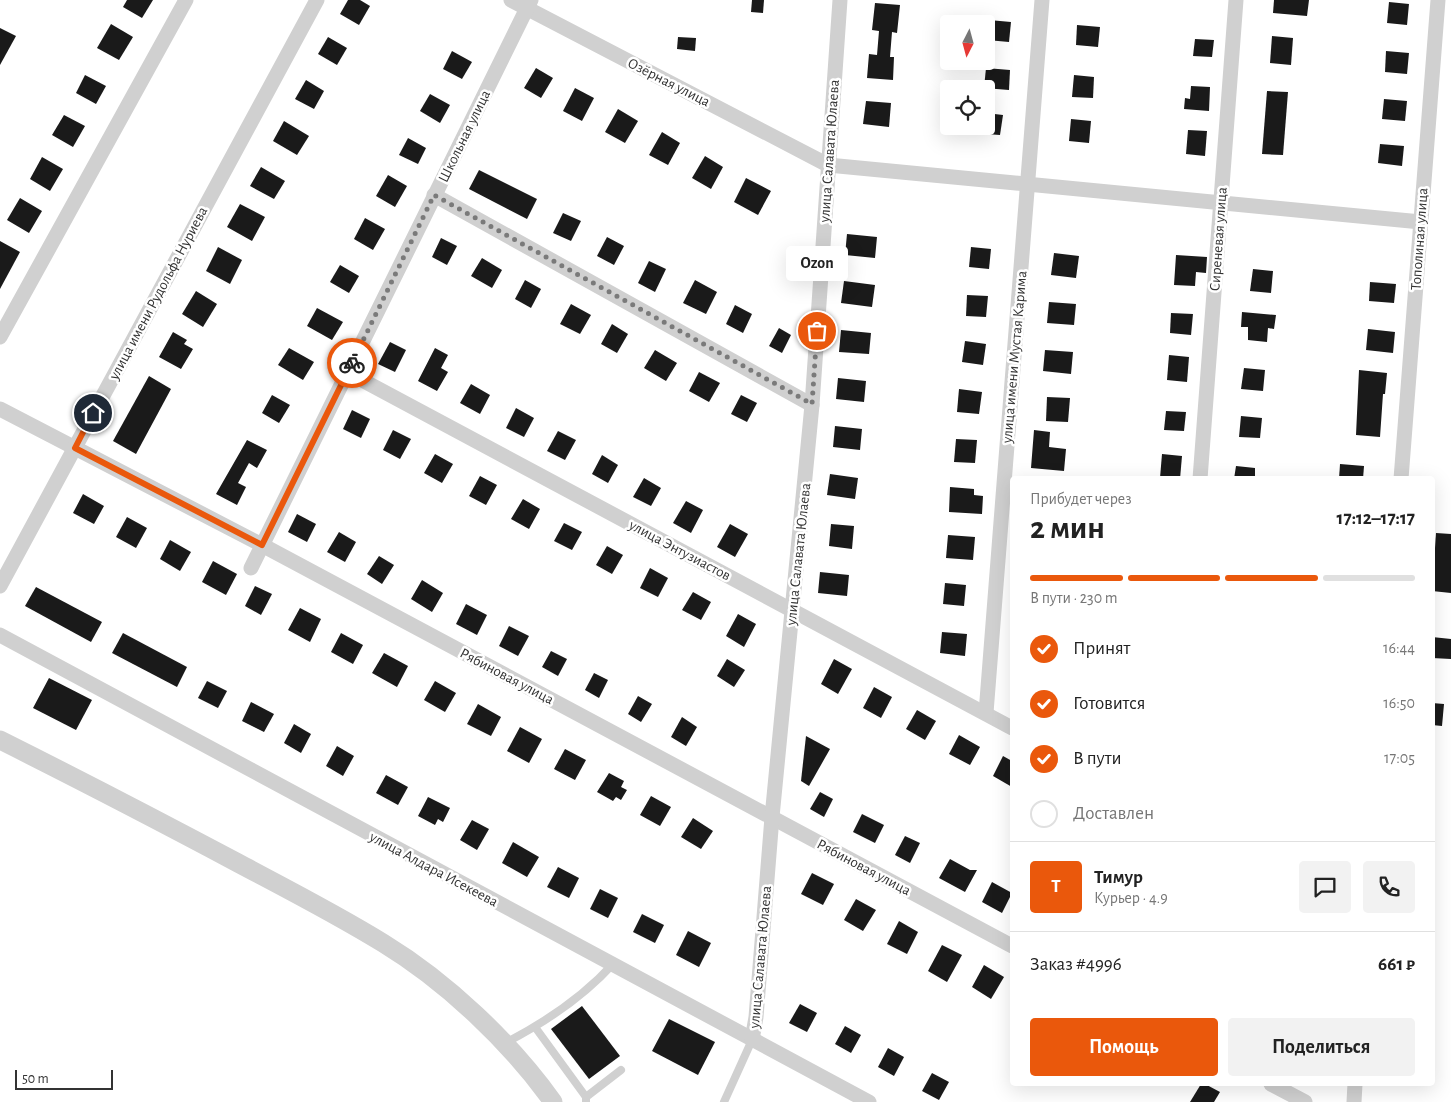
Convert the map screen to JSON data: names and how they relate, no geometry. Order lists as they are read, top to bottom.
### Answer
{
  "streets": {
    "street": [
      "Озёрная улица",
      "Школьная улица",
      "улица Салавата Юлаева",
      "Сиреневая улица",
      "Тополиная улица",
      "улица имени Рудольфа Нуриева",
      "улица имени Мустая Карима",
      "улица Энтузиастов",
      "Рябиновая улица",
      "улица Алдара Исекеева"
    ]
  },
  "crossings": [
    ["Озёрная улица", "Школьная улица"],
    ["Озёрная улица", "улица Салавата Юлаева"],
    ["Школьная улица", "улица Энтузиастов"],
    ["Школьная улица", "Рябиновая улица"],
    ["улица Салавата Юлаева", "улица Энтузиастов"],
    ["улица Салавата Юлаева", "Рябиновая улица"],
    ["улица Салавата Юлаева", "улица Алдара Исекеева"],
    ["улица имени Рудольфа Нуриева", "Рябиновая улица"],
    ["улица имени Мустая Карима", "улица Энтузиастов"]
  ],
  "places": ["Ozon"],
  "scale_bar": "50 m",
  "north": "bottom",
  "page": {
    "bubble": "Ozon",
    "heading": ["2 мин", "Прибудет через", "17:12–17:17"],
    "panel": [
      "Тимур",
      "Курьер · 4.9",
      "Заказ #4996",
      "661 ₽"
    ],
    "bar": "В пути · 230 m",
    "list": [
      ["Принят", "16:44"],
      ["Готовится", "16:50"],
      ["В пути", "17:05"],
      "Доставлен"
    ],
    "round": "Т",
    "buttons": ["Помощь", "Поделиться"],
    "scale": "50 m"
  }
}
